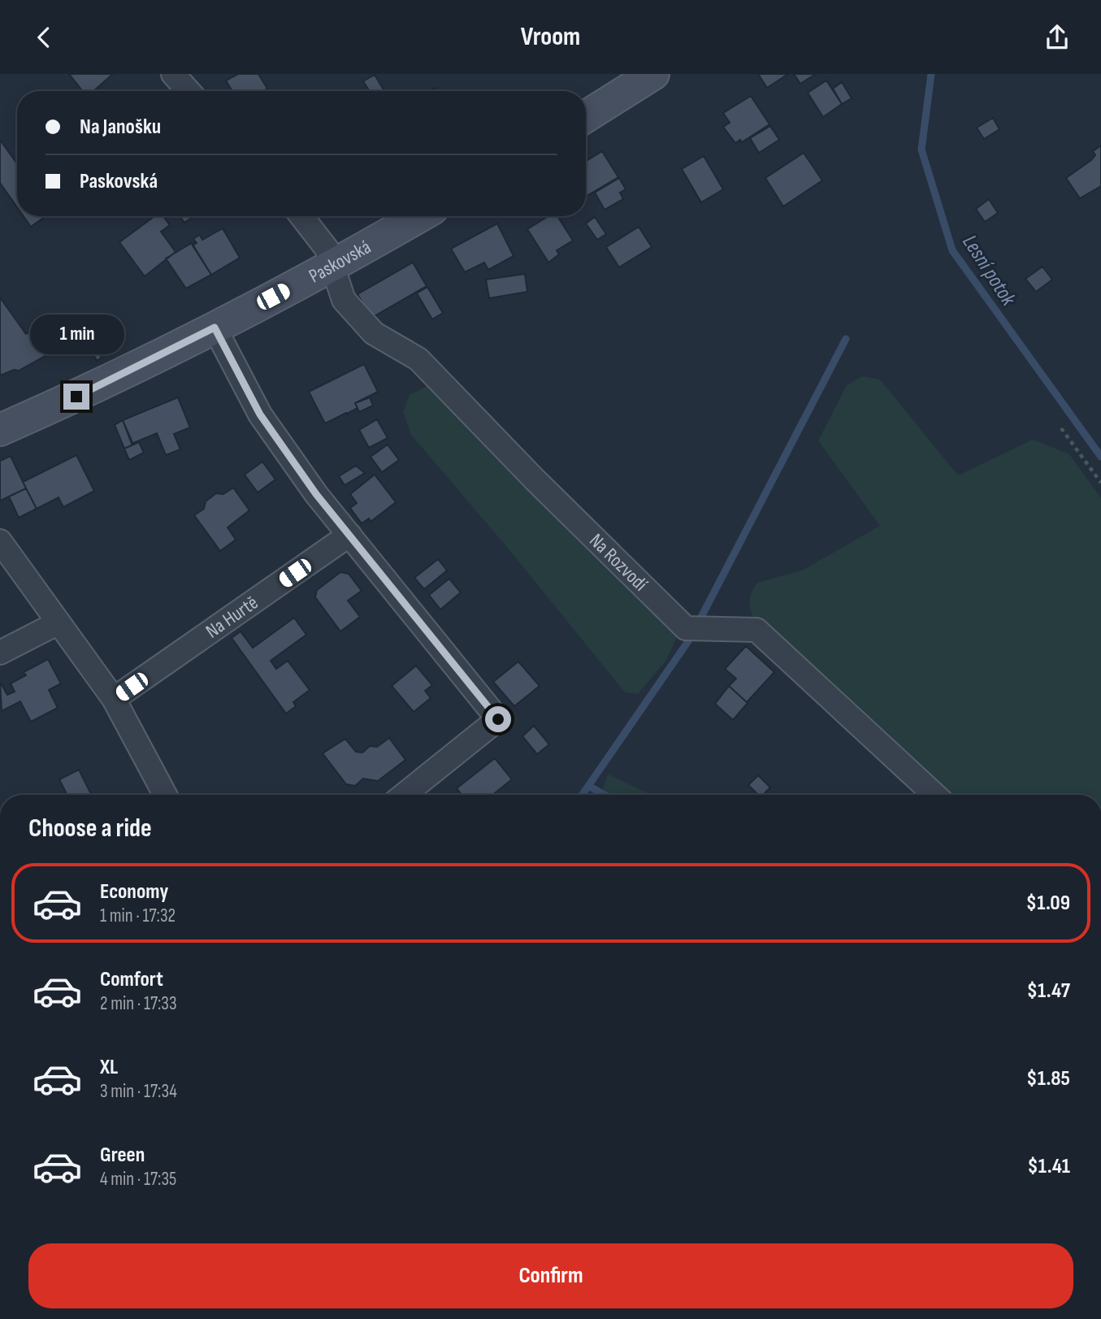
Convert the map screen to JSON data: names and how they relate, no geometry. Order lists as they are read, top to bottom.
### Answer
{
  "streets": {
    "street": ["Paskovská", "Na Rozvodí", "Na Hurtě"]
  },
  "crossings": [
    ["Paskovská", "Na Rozvodí"]
  ],
  "water": ["Lesní potok"],
  "page": {
    "header": "Vroom",
    "banner": ["Na Janošku", "Paskovská"],
    "bubble": "1 min",
    "heading": "Choose a ride",
    "list": [
      {
        "name": "Economy",
        "note": "1 min · 17:32",
        "value": "$1.09"
      },
      {
        "name": "Comfort",
        "note": "2 min · 17:33",
        "value": "$1.47"
      },
      {
        "name": "XL",
        "note": "3 min · 17:34",
        "value": "$1.85"
      },
      {
        "name": "Green",
        "note": "4 min · 17:35",
        "value": "$1.41"
      }
    ],
    "buttons": "Confirm"
  }
}
